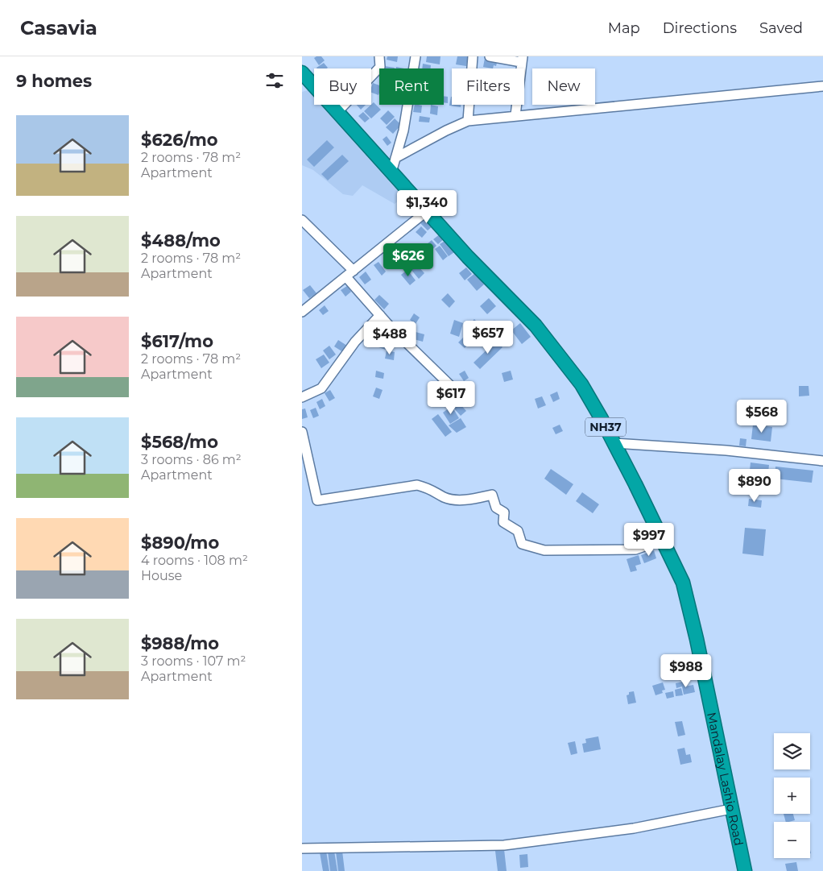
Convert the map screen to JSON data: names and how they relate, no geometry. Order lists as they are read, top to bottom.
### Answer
{
  "streets": {
    "highway": ["NH37", "Mandalay Lashio Road"]
  },
  "page": {
    "header": "Casavia",
    "nav": ["Map", "Directions", "Saved"],
    "heading": "9 homes",
    "chip": [
      "Buy",
      "Rent",
      "Filters",
      "New"
    ],
    "list": [
      {
        "name": "$626/mo",
        "note": "2 rooms · 78 m² · Apartment"
      },
      {
        "name": "$488/mo",
        "note": "2 rooms · 78 m² · Apartment"
      },
      {
        "name": "$617/mo",
        "note": "2 rooms · 78 m² · Apartment"
      },
      {
        "name": "$568/mo",
        "note": "3 rooms · 86 m² · Apartment"
      },
      {
        "name": "$890/mo",
        "note": "4 rooms · 108 m² · House"
      },
      {
        "name": "$988/mo",
        "note": "3 rooms · 107 m² · Apartment"
      }
    ],
    "price": [
      "$1,340",
      "$626",
      "$657",
      "$488",
      "$617",
      "$568",
      "$890",
      "$997",
      "$988"
    ],
    "map_buttons": ["+", "−"]
  }
}
